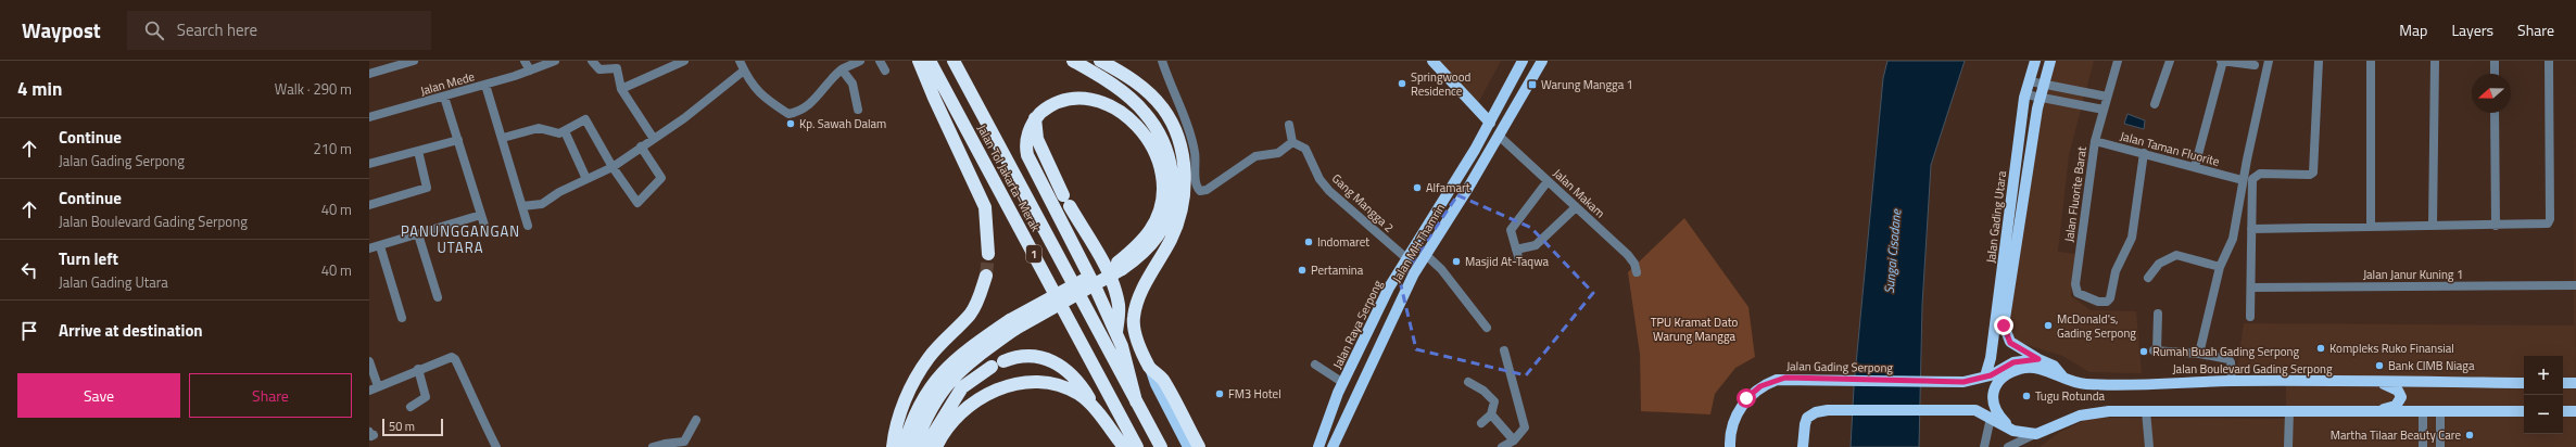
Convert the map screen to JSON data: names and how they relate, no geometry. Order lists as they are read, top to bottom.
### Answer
{
  "streets": {
    "highway": ["Jalan Tol Jakarta–Merak", "1"],
    "main road": [
      "Jalan Gading Utara",
      "Jalan MH.Thamrin",
      "Jalan Raya Serpong",
      "Jalan Gading Serpong",
      "Jalan Boulevard Gading Serpong"
    ],
    "street": [
      "Jalan Mede",
      "Jalan Taman Fluorite",
      "Jalan Makam",
      "Jalan Fluorite Barat",
      "Gang Mangga 2",
      "Jalan Janur Kuning 1"
    ]
  },
  "crossings": [
    ["Jalan Taman Fluorite", "Jalan Fluorite Barat"],
    ["Jalan Makam", "Jalan MH.Thamrin"],
    ["Gang Mangga 2", "Jalan Raya Serpong"],
    ["Jalan Gading Utara", "Jalan Gading Serpong"],
    ["Jalan Gading Utara", "Jalan Boulevard Gading Serpong"]
  ],
  "districts": ["PANUNGGANGAN UTARA"],
  "water": ["Sungai Cisadane"],
  "parks": ["TPU Kramat Dato Warung Mangga"],
  "places": {
    "other": [
      "Springwood Residence",
      "Kp. Sawah Dalam",
      "Alfamart",
      "Indomaret",
      "Masjid At-Taqwa",
      "Pertamina",
      "McDonald's, Gading Serpong",
      "Kompleks Ruko Finansial",
      "Rumah Buah Gading Serpong",
      "Bank CIMB Niaga",
      "FM3 Hotel",
      "Tugu Rotunda",
      "Martha Tilaar Beauty Care"
    ],
    "transit": ["Warung Mangga 1"]
  },
  "scale_bar": "50 m",
  "north": "left",
  "page": {
    "header": "Waypost",
    "search": "Search here",
    "nav": ["Map", "Layers", "Share"],
    "heading": ["4 min", "Walk · 290 m"],
    "list": [
      ["Continue", "Jalan Gading Serpong", "210 m"],
      ["Continue", "Jalan Boulevard Gading Serpong", "40 m"],
      ["Turn left", "Jalan Gading Utara", "40 m"],
      "Arrive at destination"
    ],
    "map_buttons": ["+", "−"],
    "buttons": ["Save", "Share"],
    "scale": "50 m"
  }
}
